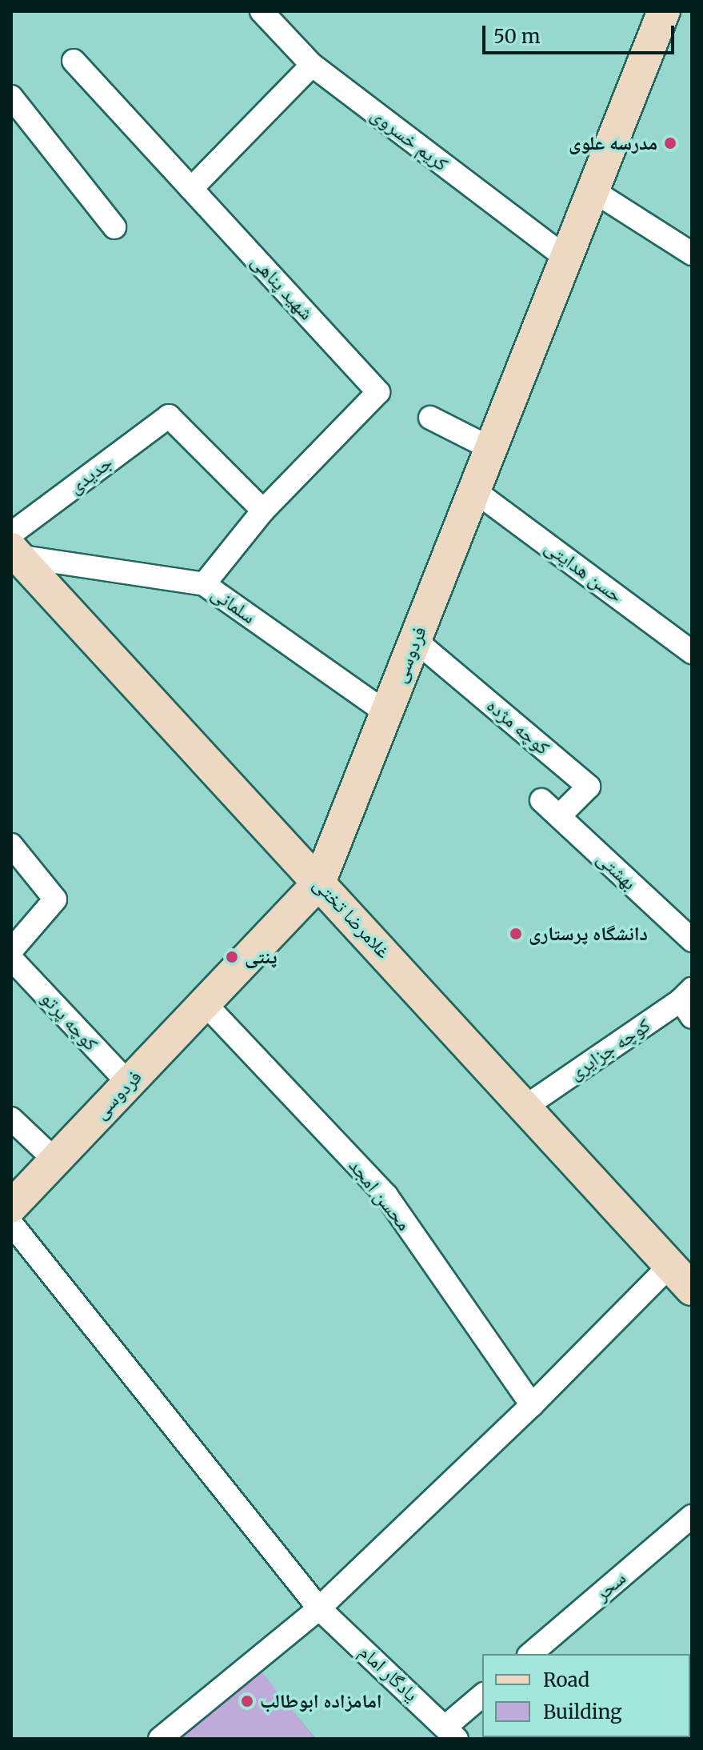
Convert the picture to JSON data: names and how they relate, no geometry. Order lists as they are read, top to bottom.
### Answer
{
  "streets": {
    "street": [
      "کریم خسروی",
      "شهید پناهی",
      "جدیدی",
      "حسن هدایتی",
      "سلمانی",
      "فردوسی",
      "کوچه مژده",
      "بهشتی",
      "غلامرضا تختی",
      "کوچه پرتو",
      "کوچه جزایری",
      "محسن امجد",
      "سحر",
      "یادگار امام"
    ]
  },
  "crossings": [
    ["کریم خسروی", "فردوسی"],
    ["شهید پناهی", "جدیدی"],
    ["جدیدی", "سلمانی"],
    ["جدیدی", "غلامرضا تختی"],
    ["حسن هدایتی", "فردوسی"],
    ["سلمانی", "فردوسی"],
    ["سلمانی", "غلامرضا تختی"],
    ["فردوسی", "کوچه مژده"],
    ["فردوسی", "غلامرضا تختی"],
    ["فردوسی", "کوچه پرتو"],
    ["فردوسی", "محسن امجد"],
    ["کوچه مژده", "بهشتی"],
    ["غلامرضا تختی", "کوچه جزایری"]
  ],
  "places": [
    "مدرسه علوی",
    "دانشگاه پرستاری",
    "پنتی",
    "امامزاده ابوطالب"
  ],
  "legend": ["Road", "Building"],
  "scale_bar": "50 m"
}
